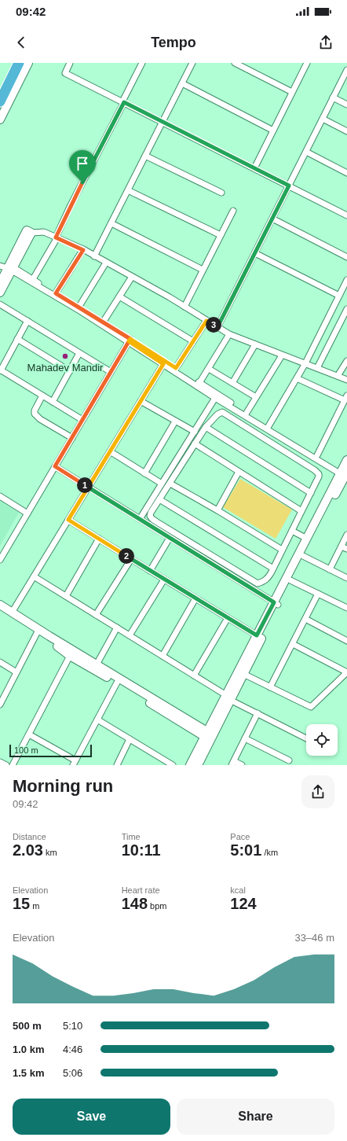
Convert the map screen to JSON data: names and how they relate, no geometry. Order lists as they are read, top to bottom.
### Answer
{
  "places": ["Mahadev Mandir"],
  "scale_bar": "100 m",
  "page": {
    "status": "09:42",
    "header": "Tempo",
    "pins": ["3", "1", "2"],
    "scale": "100 m",
    "heading": ["Morning run", "09:42"],
    "stats": [
      ["Distance", "2.03 km"],
      ["Time", "10:11"],
      ["Pace", "5:01 /km"],
      ["Elevation", "15 m"],
      ["Heart rate", "148 bpm"],
      ["kcal", "124"]
    ],
    "chart": ["Elevation", "33–46 m"],
    "list": [
      {
        "name": "500 m",
        "note": "5:10"
      },
      {
        "name": "1.0 km",
        "note": "4:46"
      },
      {
        "name": "1.5 km",
        "note": "5:06"
      }
    ],
    "buttons": ["Save", "Share"]
  }
}
